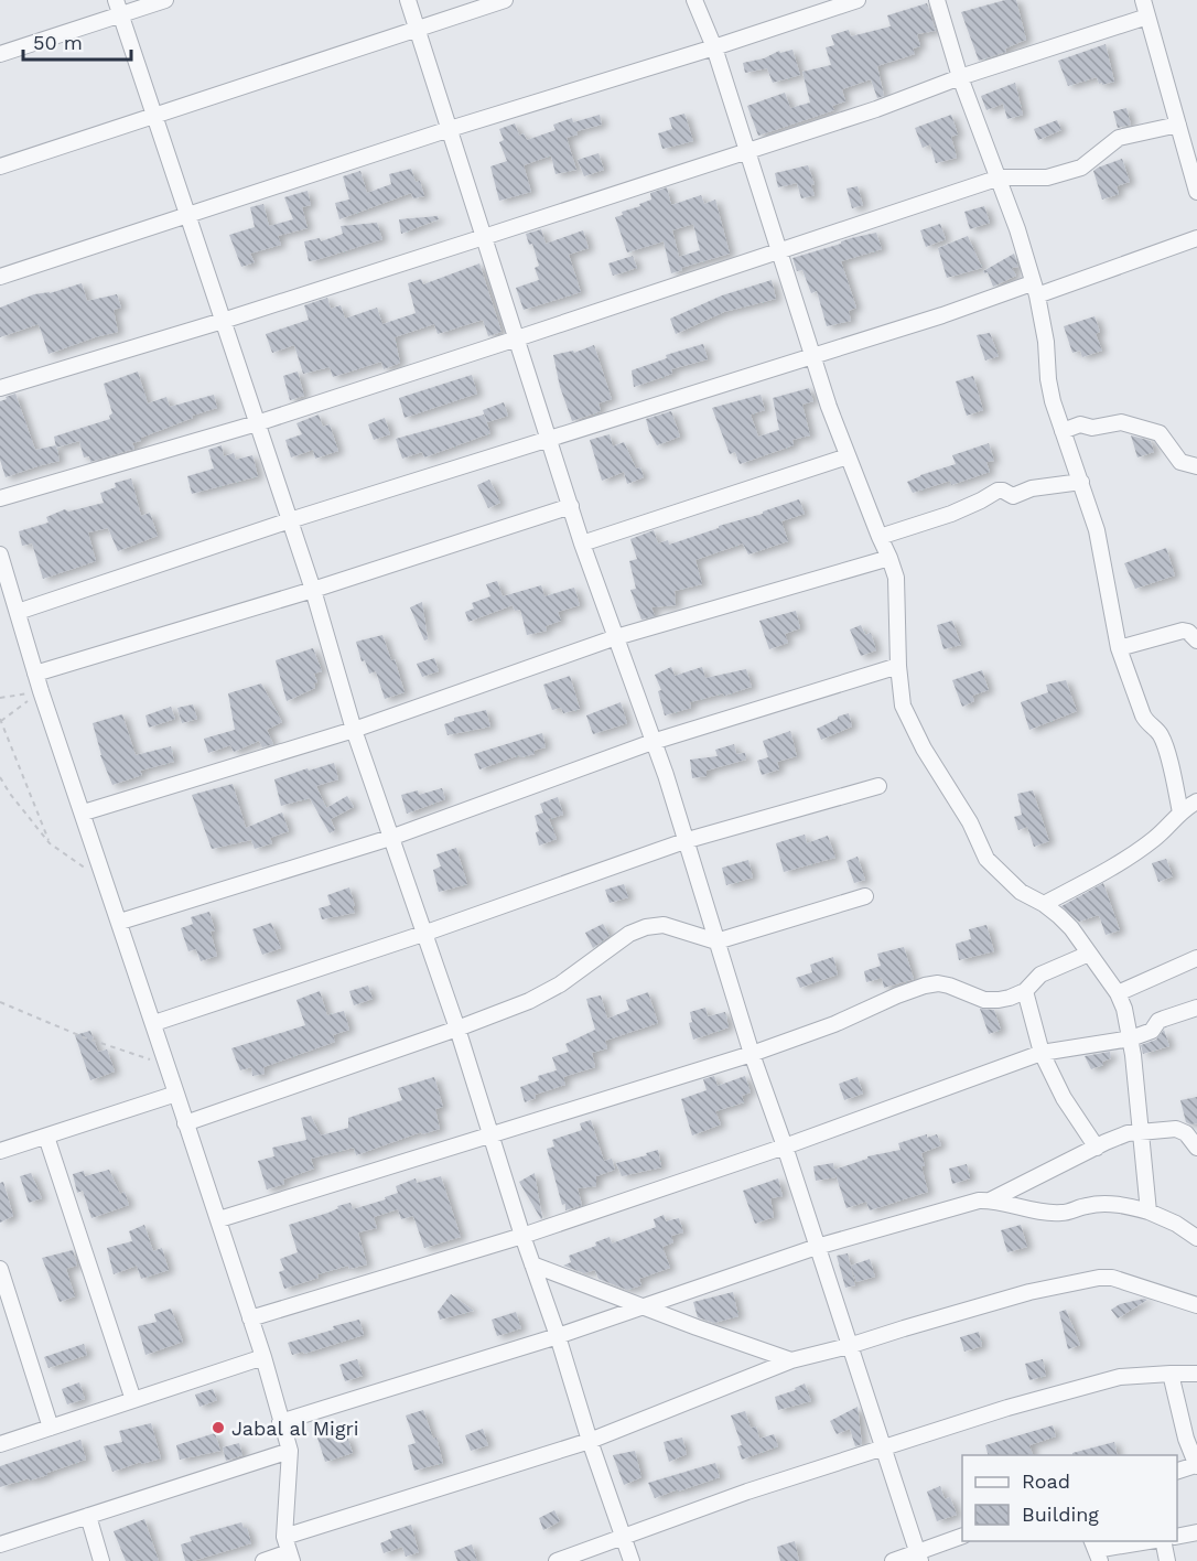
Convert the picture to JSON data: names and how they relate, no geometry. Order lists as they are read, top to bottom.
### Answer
{
  "places": ["Jabal al Migri"],
  "legend": ["Road", "Building"],
  "scale_bar": "50 m"
}
